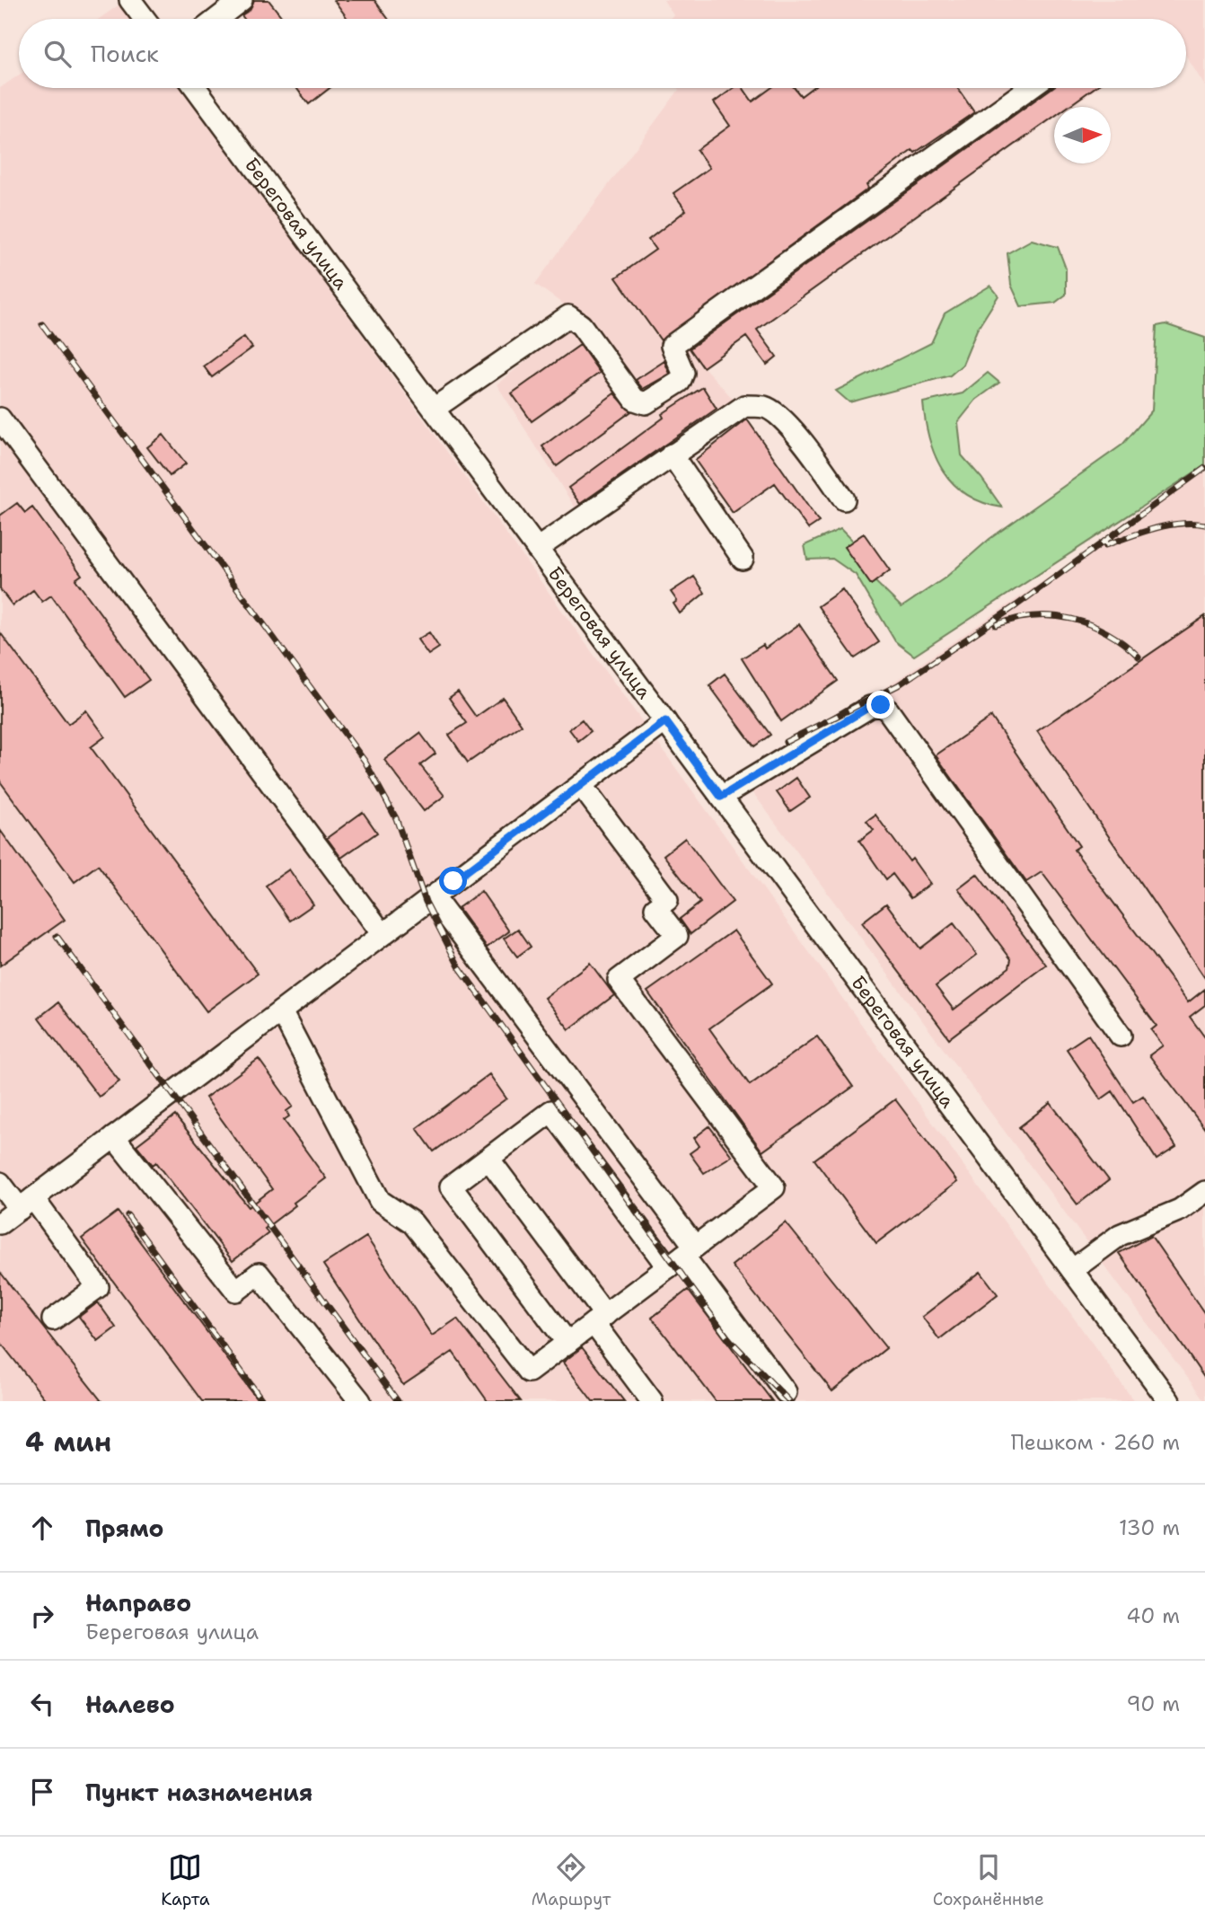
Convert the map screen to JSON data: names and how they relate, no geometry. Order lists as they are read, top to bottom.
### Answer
{
  "streets": {
    "street": ["Береговая улица"]
  },
  "north": "right",
  "page": {
    "search": "Поиск",
    "heading": ["4 мин", "Пешком · 260 m"],
    "list": [
      ["Прямо", "130 m"],
      ["Направо", "Береговая улица", "40 m"],
      ["Налево", "90 m"],
      "Пункт назначения"
    ],
    "nav": ["Карта", "Маршрут", "Сохранённые"]
  }
}
